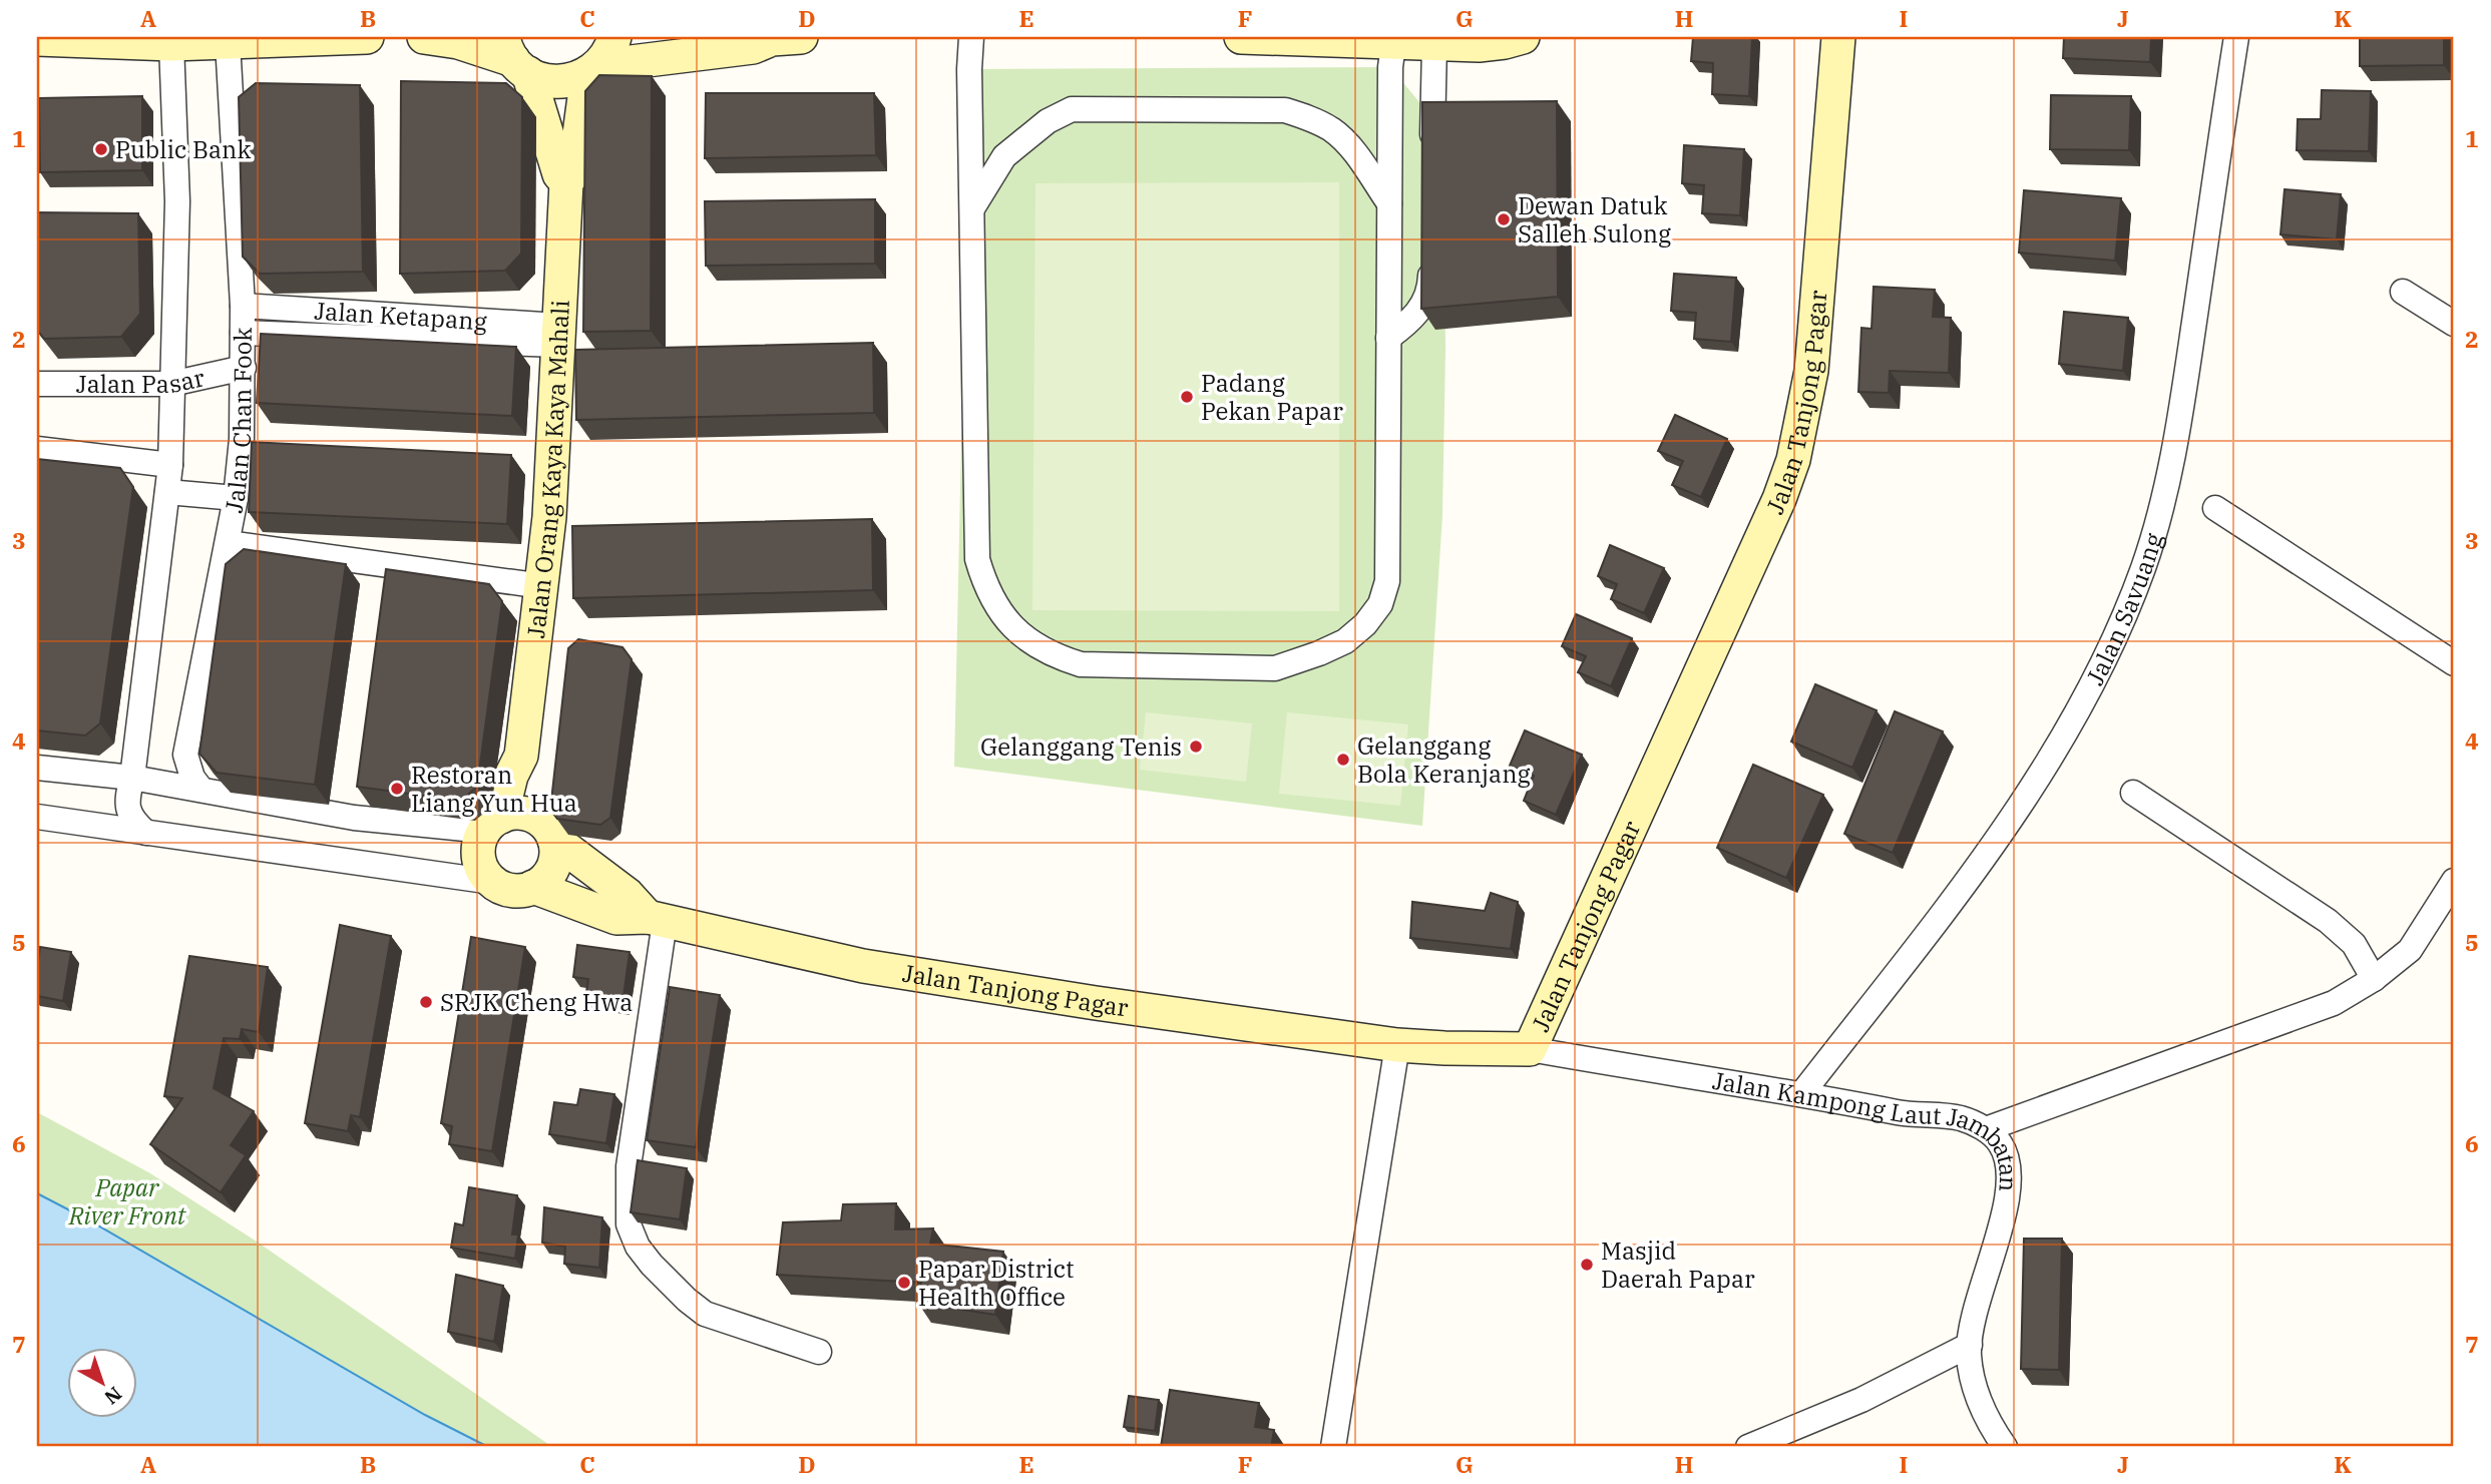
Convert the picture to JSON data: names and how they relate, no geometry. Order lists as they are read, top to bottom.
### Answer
{
  "streets": {
    "main road": ["Jalan Tanjong Pagar", "Jalan Orang Kaya Kaya Mahali"],
    "street": [
      "Jalan Ketapang",
      "Jalan Pasar",
      "Jalan Chan Fook",
      "Jalan Savuang",
      "Jalan Kampong Laut Jambatan"
    ]
  },
  "crossings": [
    ["Jalan Ketapang", "Jalan Chan Fook"],
    ["Jalan Ketapang", "Jalan Orang Kaya Kaya Mahali"],
    ["Jalan Pasar", "Jalan Chan Fook"],
    ["Jalan Tanjong Pagar", "Jalan Orang Kaya Kaya Mahali"],
    ["Jalan Tanjong Pagar", "Jalan Kampong Laut Jambatan"],
    ["Jalan Savuang", "Jalan Kampong Laut Jambatan"]
  ],
  "parks": ["Papar River Front"],
  "places": [
    "Public Bank",
    "Dewan Datuk Salleh Sulong",
    "Padang Pekan Papar",
    "Gelanggang Tenis",
    "Gelanggang Bola Keranjang",
    "Restoran Liang Yun Hua",
    "SRJK Cheng Hwa",
    "Masjid Daerah Papar",
    "Papar District Health Office"
  ],
  "north": "bottom right",
  "grid": {
    "columns": [
      "A",
      "B",
      "C",
      "D",
      "E",
      "F",
      "G",
      "H",
      "I",
      "J",
      "K"
    ],
    "rows": [
      "1",
      "2",
      "3",
      "4",
      "5",
      "6",
      "7"
    ]
  }
}
